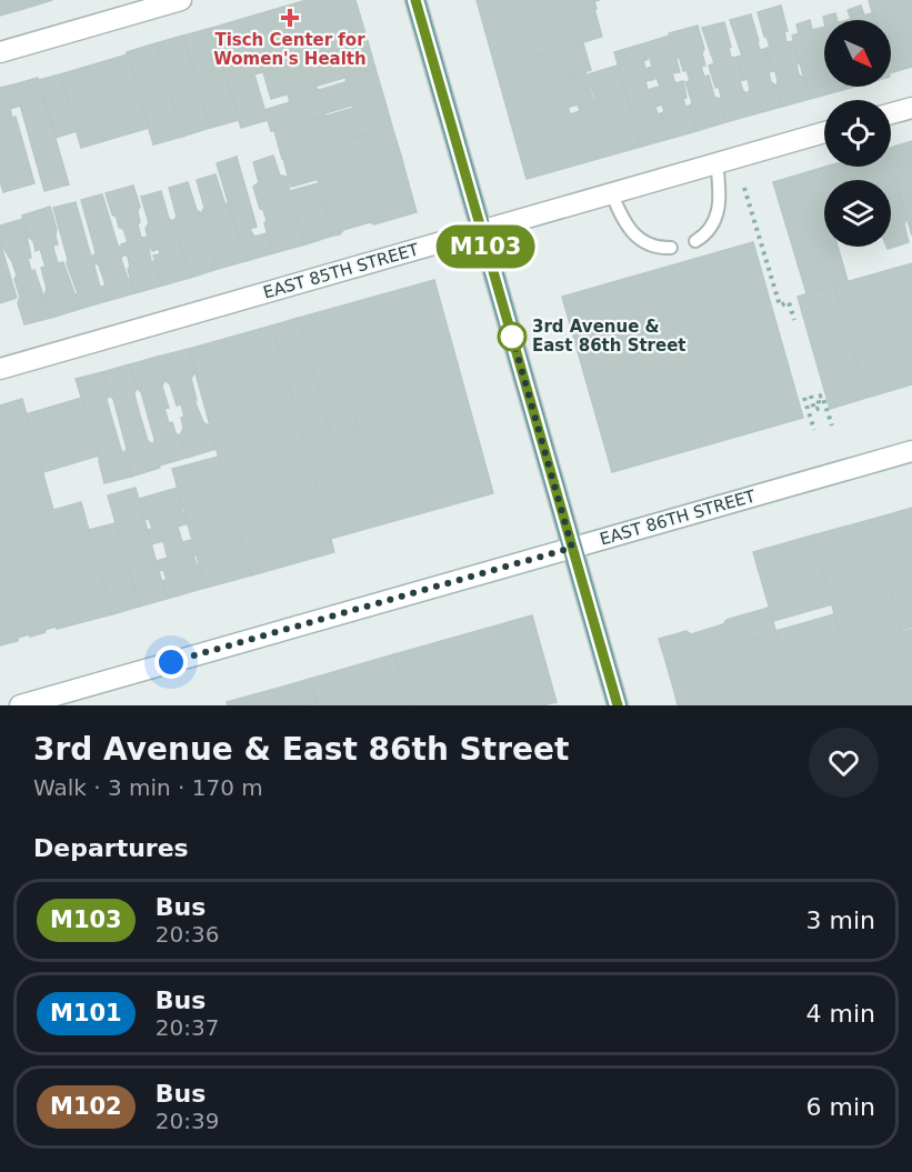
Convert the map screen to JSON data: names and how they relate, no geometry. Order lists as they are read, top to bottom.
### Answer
{
  "streets": {
    "street": ["EAST 85TH STREET", "EAST 86TH STREET"]
  },
  "places": {
    "health": ["Tisch Center for Women's Health"],
    "other": ["3rd Avenue & East 86th Street"]
  },
  "lines": ["bus line M103"],
  "north": "bottom right",
  "page": {
    "on_map": "M103",
    "heading": [
      ["3rd Avenue & East 86th Street", "Walk · 3 min · 170 m"],
      "Departures"
    ],
    "list": [
      {
        "mark": "M103",
        "name": "Bus",
        "note": "20:36",
        "value": "3 min"
      },
      {
        "mark": "M101",
        "name": "Bus",
        "note": "20:37",
        "value": "4 min"
      },
      {
        "mark": "M102",
        "name": "Bus",
        "note": "20:39",
        "value": "6 min"
      }
    ]
  }
}
